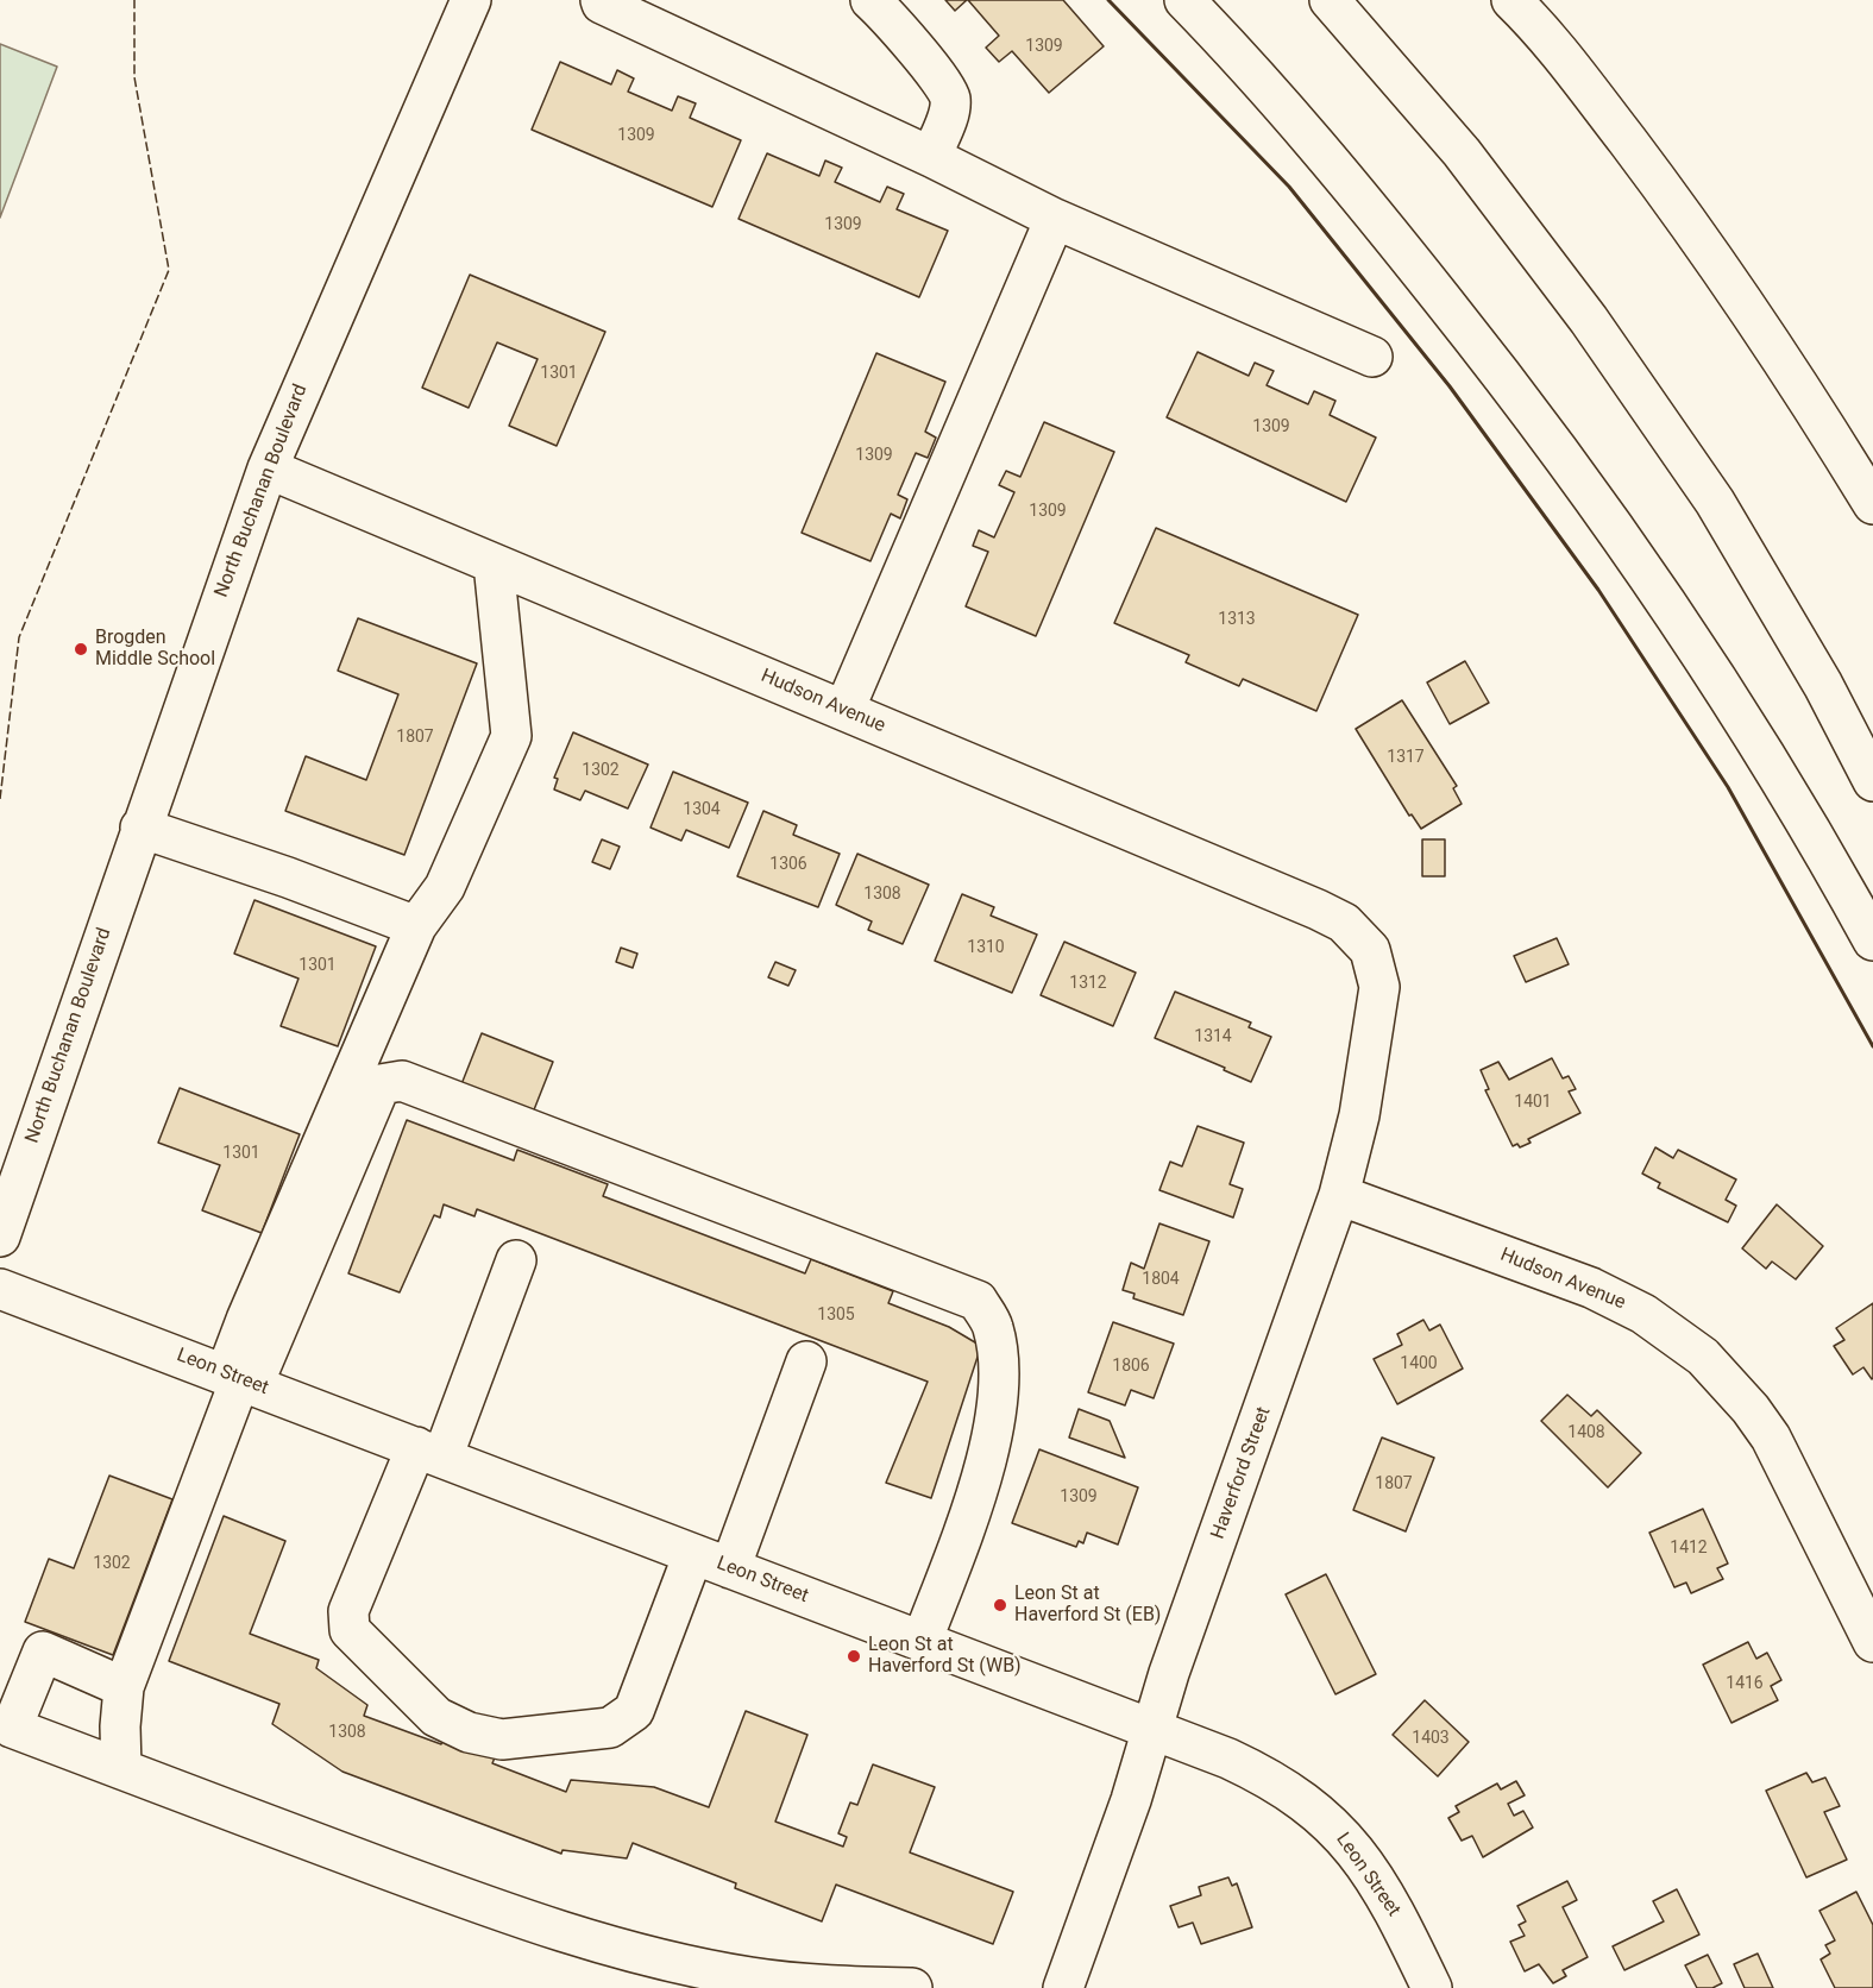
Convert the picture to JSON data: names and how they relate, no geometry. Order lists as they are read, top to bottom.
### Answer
{
  "streets": {
    "main road": [
      "North Buchanan Boulevard",
      "Hudson Avenue",
      "Leon Street",
      "Haverford Street"
    ]
  },
  "crossings": [
    ["North Buchanan Boulevard", "Hudson Avenue"],
    ["Hudson Avenue", "Haverford Street"],
    ["Leon Street", "Haverford Street"]
  ],
  "places": ["Brogden Middle School", "Leon St at Haverford St (EB)", "Leon St at Haverford St (WB)"],
  "house_numbers": [
    "1309",
    "1309",
    "1309",
    "1301",
    "1309",
    "1309",
    "1309",
    "1313",
    "1807",
    "1317",
    "1302",
    "1304",
    "1306",
    "1308",
    "1310",
    "1301",
    "1312",
    "1314",
    "1401",
    "1301",
    "1804",
    "1305",
    "1400",
    "1806",
    "1408",
    "1807",
    "1309",
    "1412",
    "1302",
    "1416",
    "1308",
    "1403"
  ]
}
